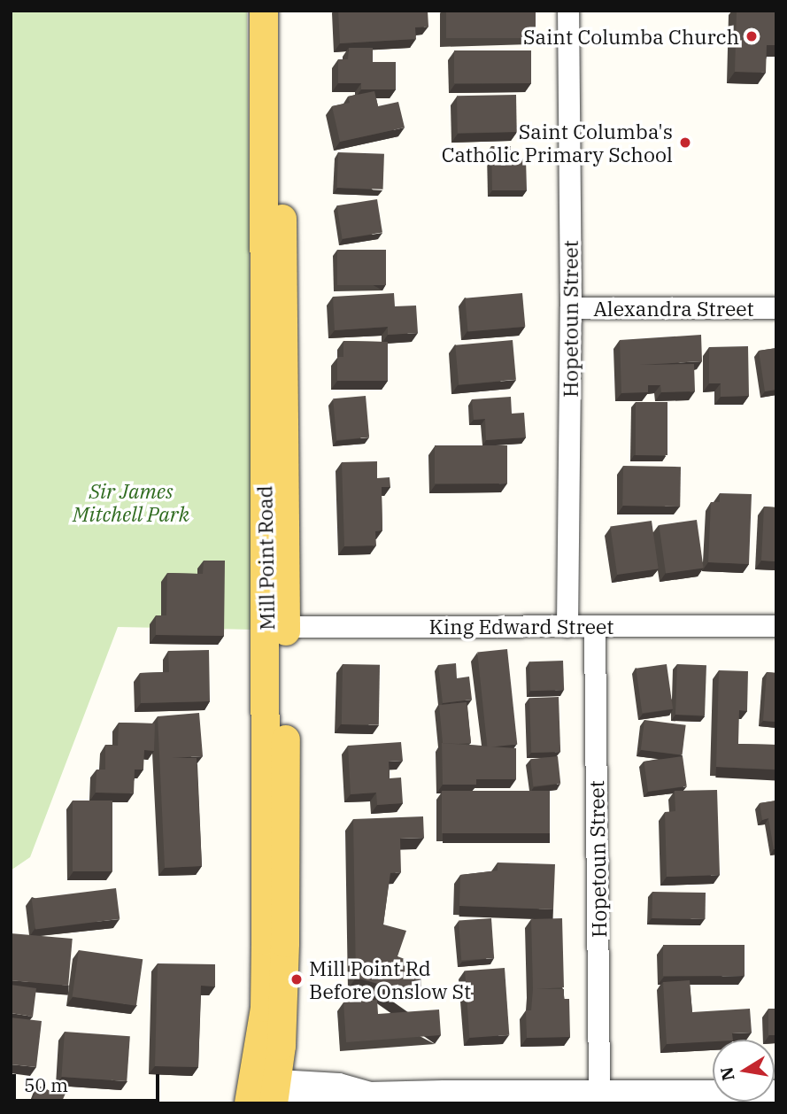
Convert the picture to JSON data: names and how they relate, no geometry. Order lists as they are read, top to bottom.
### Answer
{
  "streets": {
    "main road": ["Mill Point Road"],
    "street": ["Alexandra Street", "Hopetoun Street", "King Edward Street"]
  },
  "crossings": [
    ["Alexandra Street", "Hopetoun Street"],
    ["Hopetoun Street", "King Edward Street"],
    ["Mill Point Road", "King Edward Street"]
  ],
  "parks": ["Sir James Mitchell Park"],
  "places": ["Saint Columba Church", "Saint Columba's Catholic Primary School", "Mill Point Rd Before Onslow St"],
  "scale_bar": "50 m",
  "north": "left"
}
